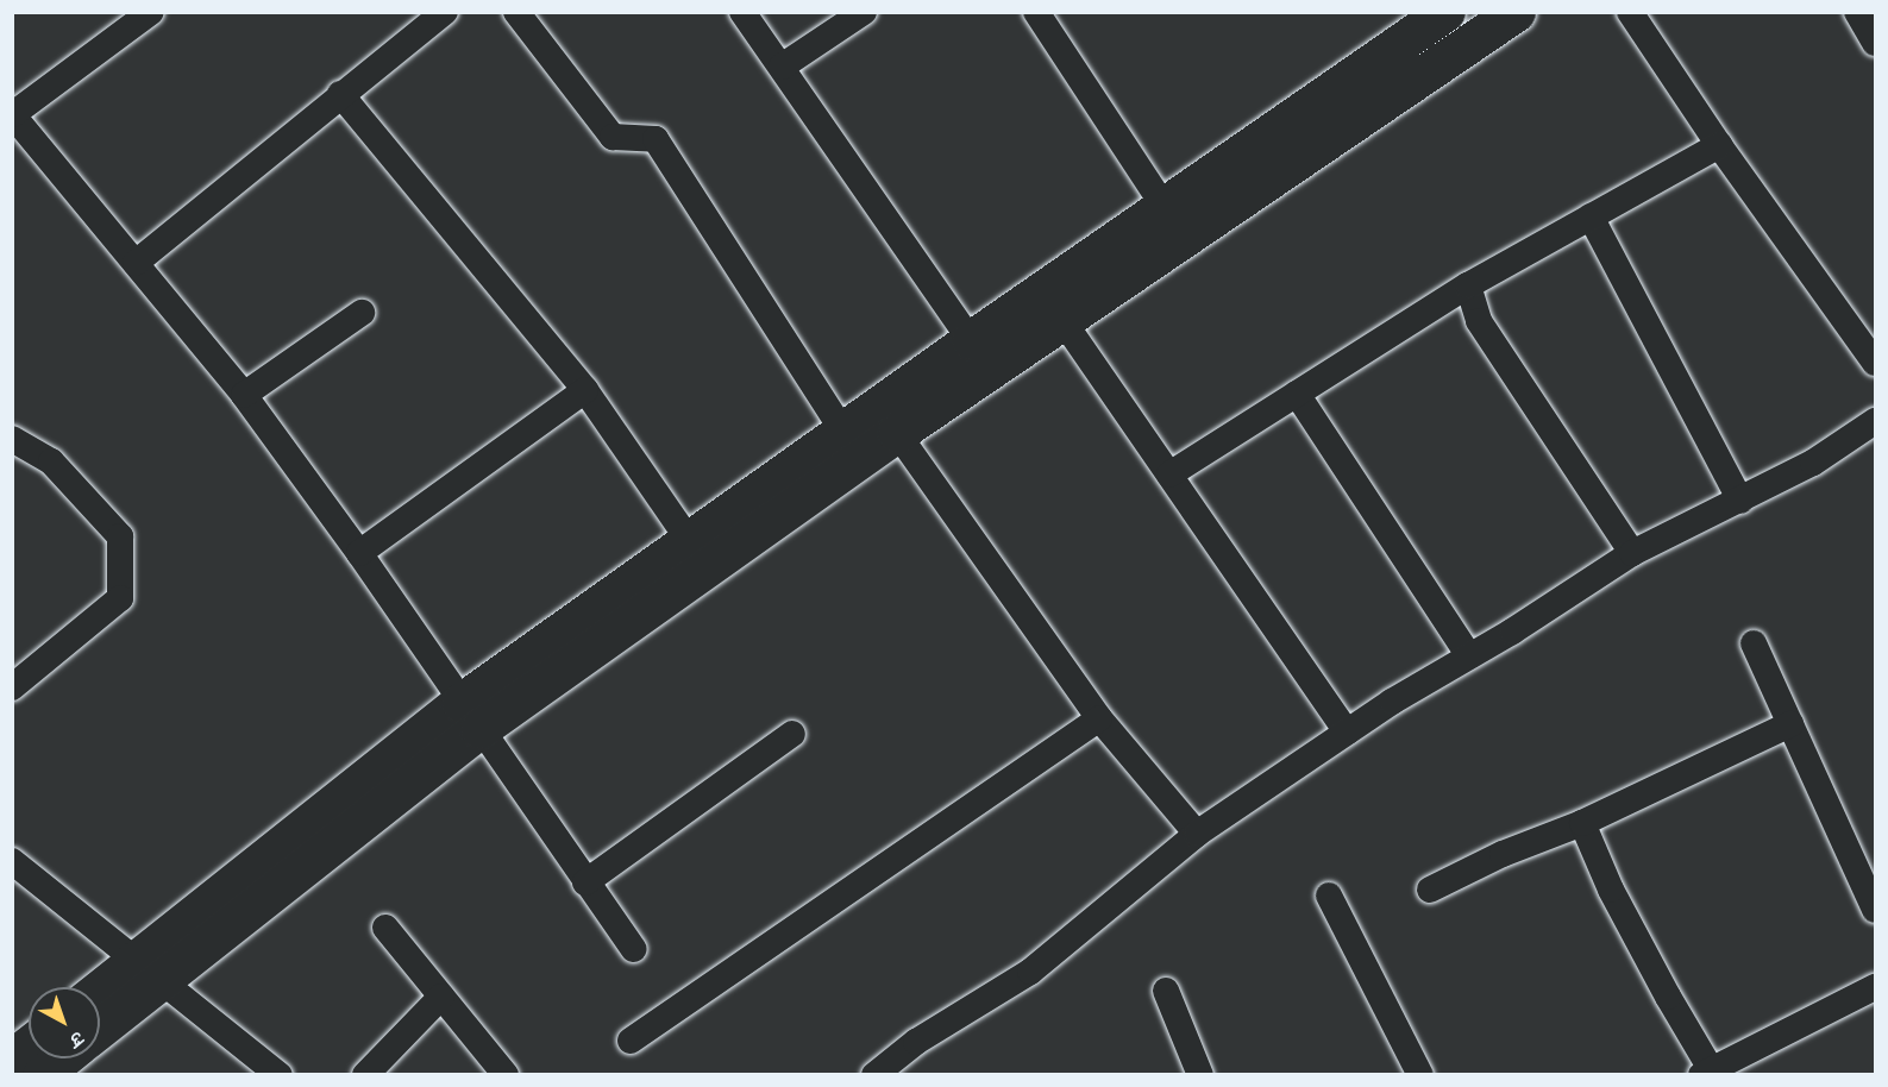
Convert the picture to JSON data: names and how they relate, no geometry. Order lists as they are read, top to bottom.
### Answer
{
  "north": "bottom right"
}
